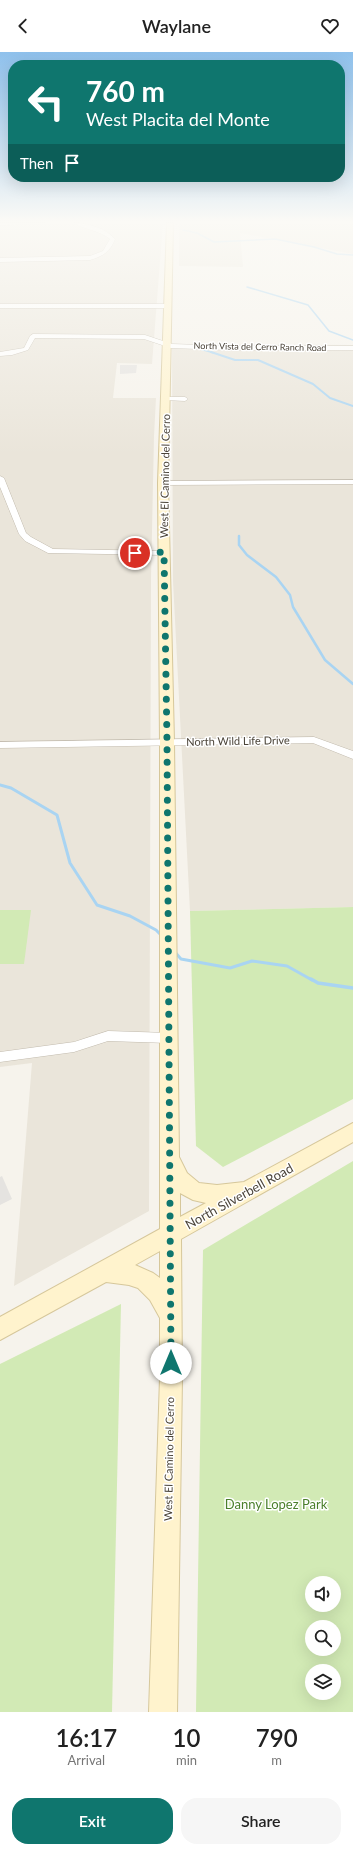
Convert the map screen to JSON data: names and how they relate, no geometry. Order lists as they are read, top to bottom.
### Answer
{
  "streets": {
    "street": [
      "North Vista del Cerro Ranch Road",
      "West El Camino del Cerro",
      "North Wild Life Drive",
      "North Silverbell Road"
    ]
  },
  "crossings": [
    ["North Vista del Cerro Ranch Road", "West El Camino del Cerro"],
    ["West El Camino del Cerro", "North Wild Life Drive"],
    ["West El Camino del Cerro", "North Silverbell Road"]
  ],
  "parks": ["Danny Lopez Park"],
  "page": {
    "header": "Waylane",
    "turn": ["760 m", "West Placita del Monte"],
    "then": "Then",
    "eta": [
      "16:17",
      "Arrival",
      "10",
      "min",
      "790",
      "m"
    ],
    "buttons": ["Exit", "Share"]
  }
}
